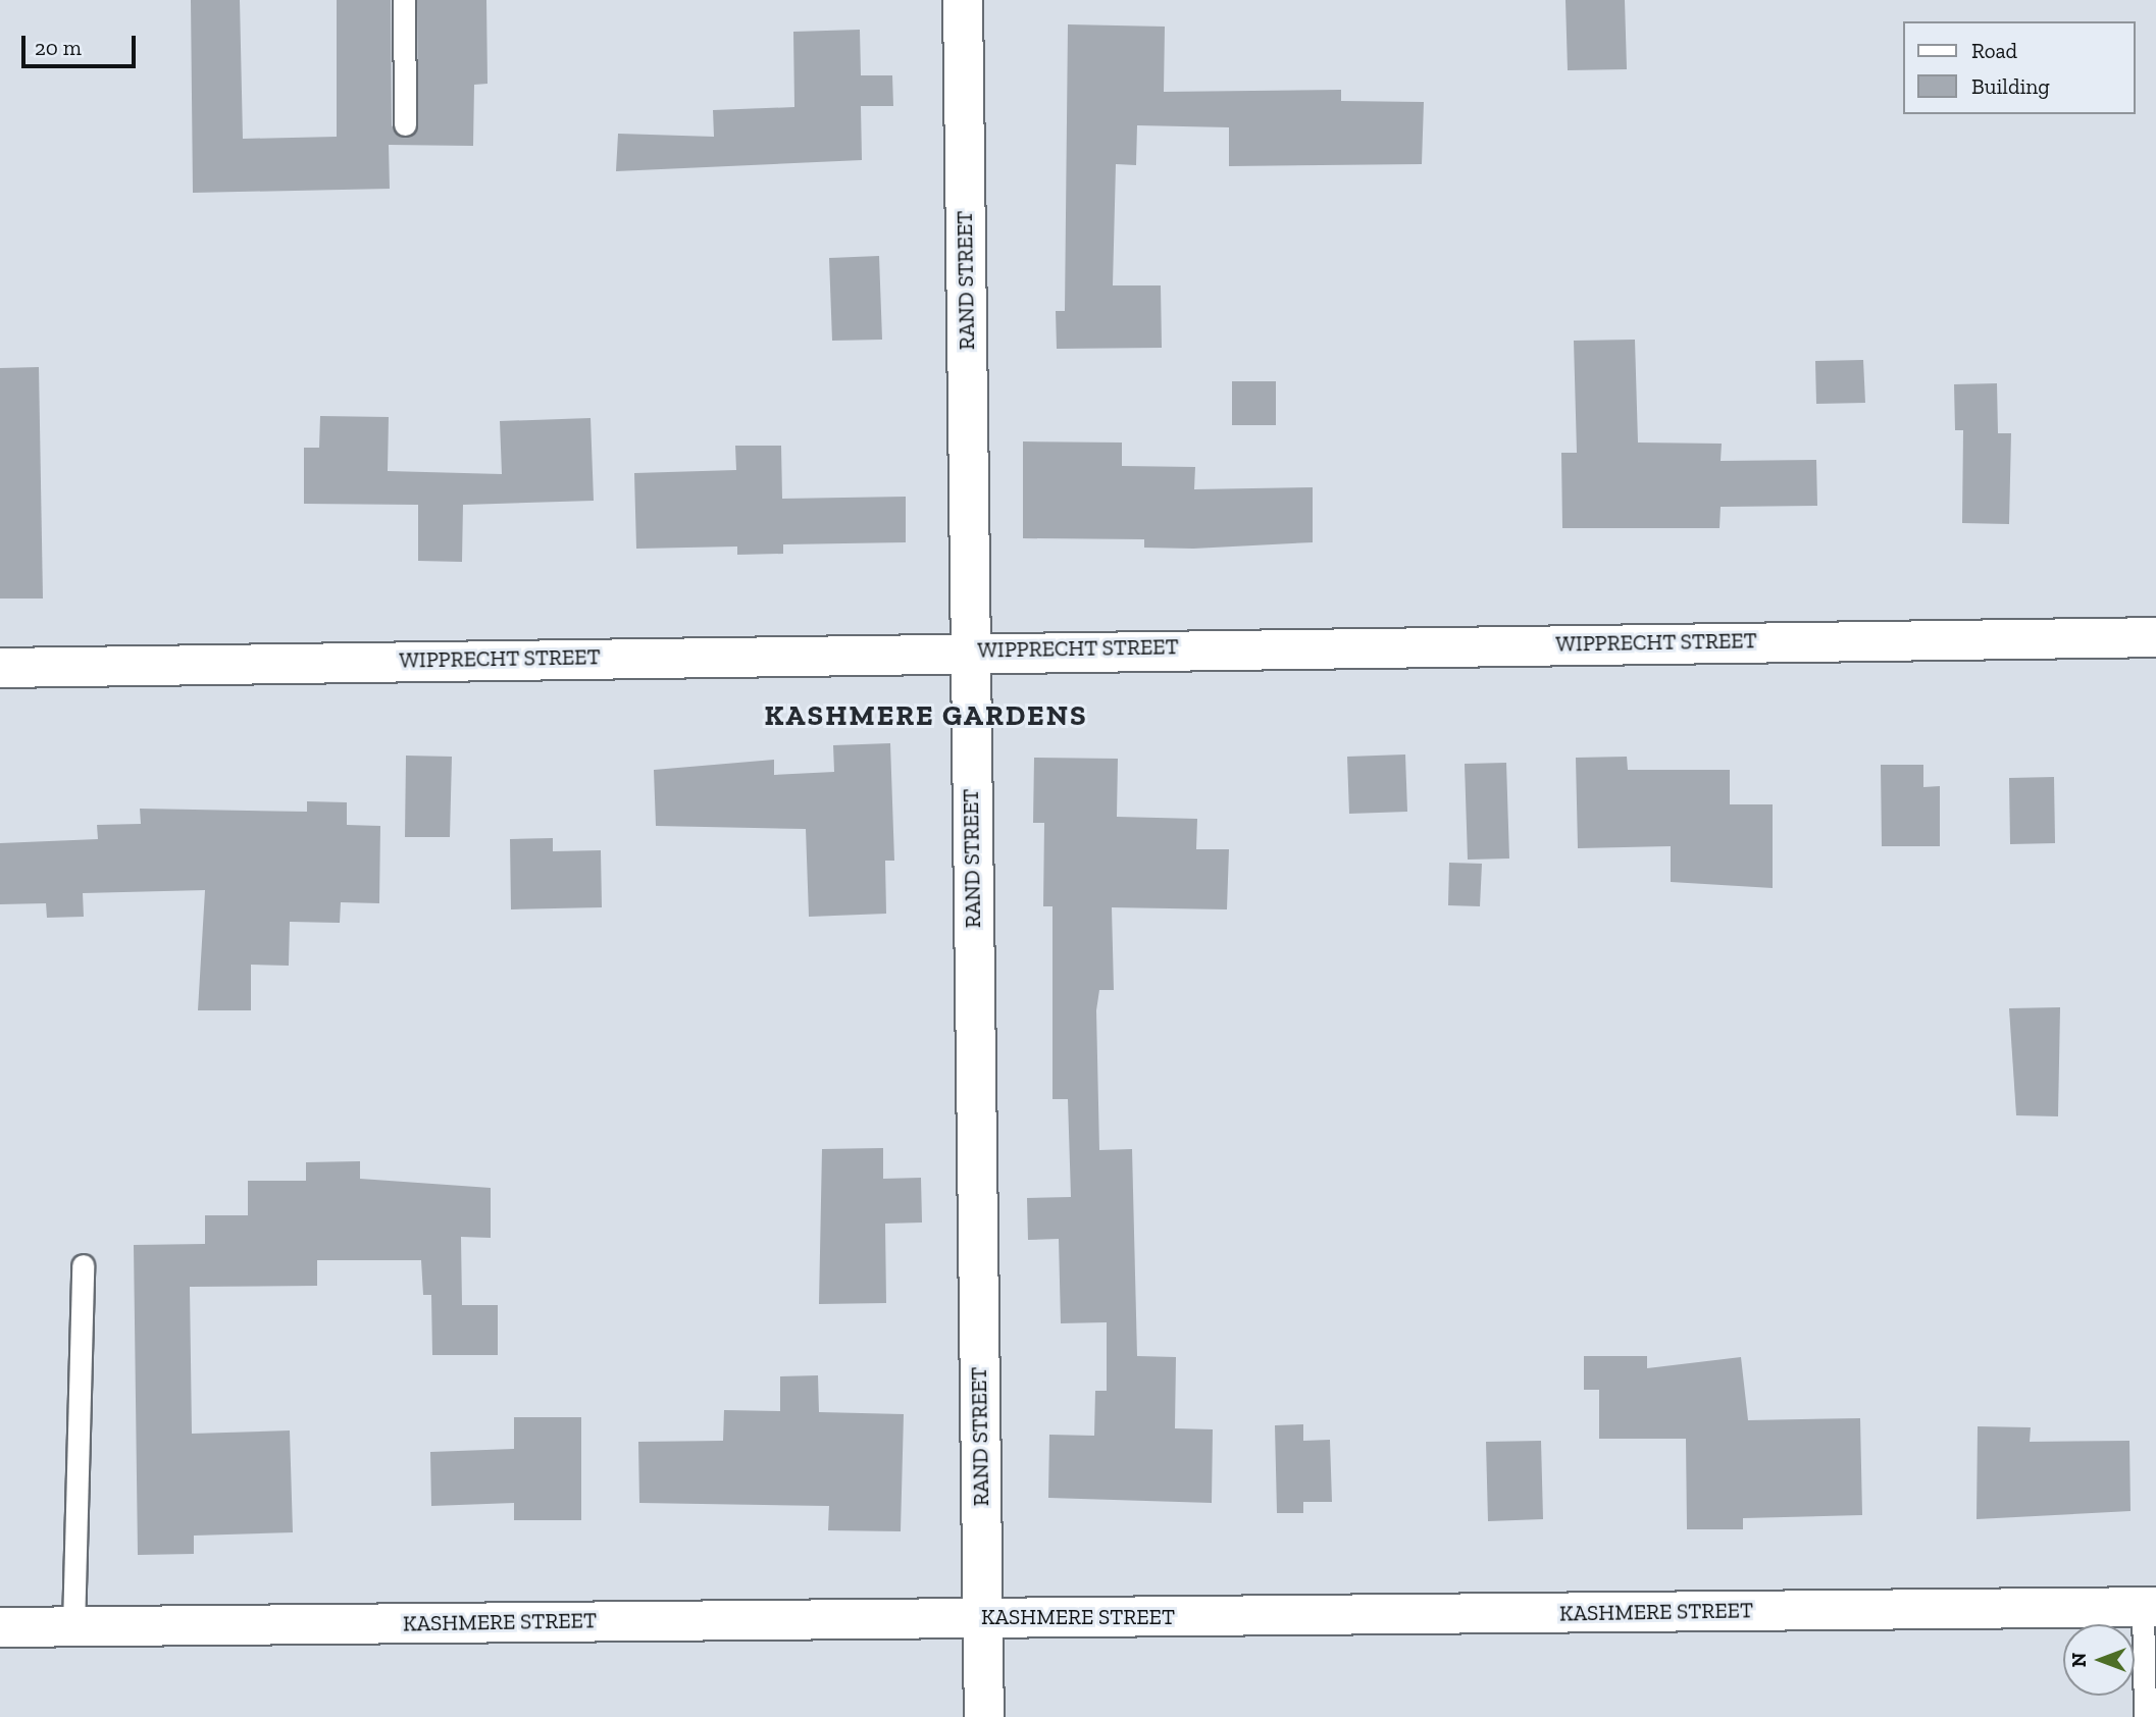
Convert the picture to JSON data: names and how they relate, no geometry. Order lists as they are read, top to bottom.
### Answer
{
  "streets": {
    "street": ["RAND STREET", "WIPPRECHT STREET", "KASHMERE STREET"]
  },
  "crossings": [
    ["RAND STREET", "WIPPRECHT STREET"],
    ["RAND STREET", "KASHMERE STREET"]
  ],
  "districts": ["KASHMERE GARDENS"],
  "legend": ["Road", "Building"],
  "scale_bar": "20 m",
  "north": "left"
}
